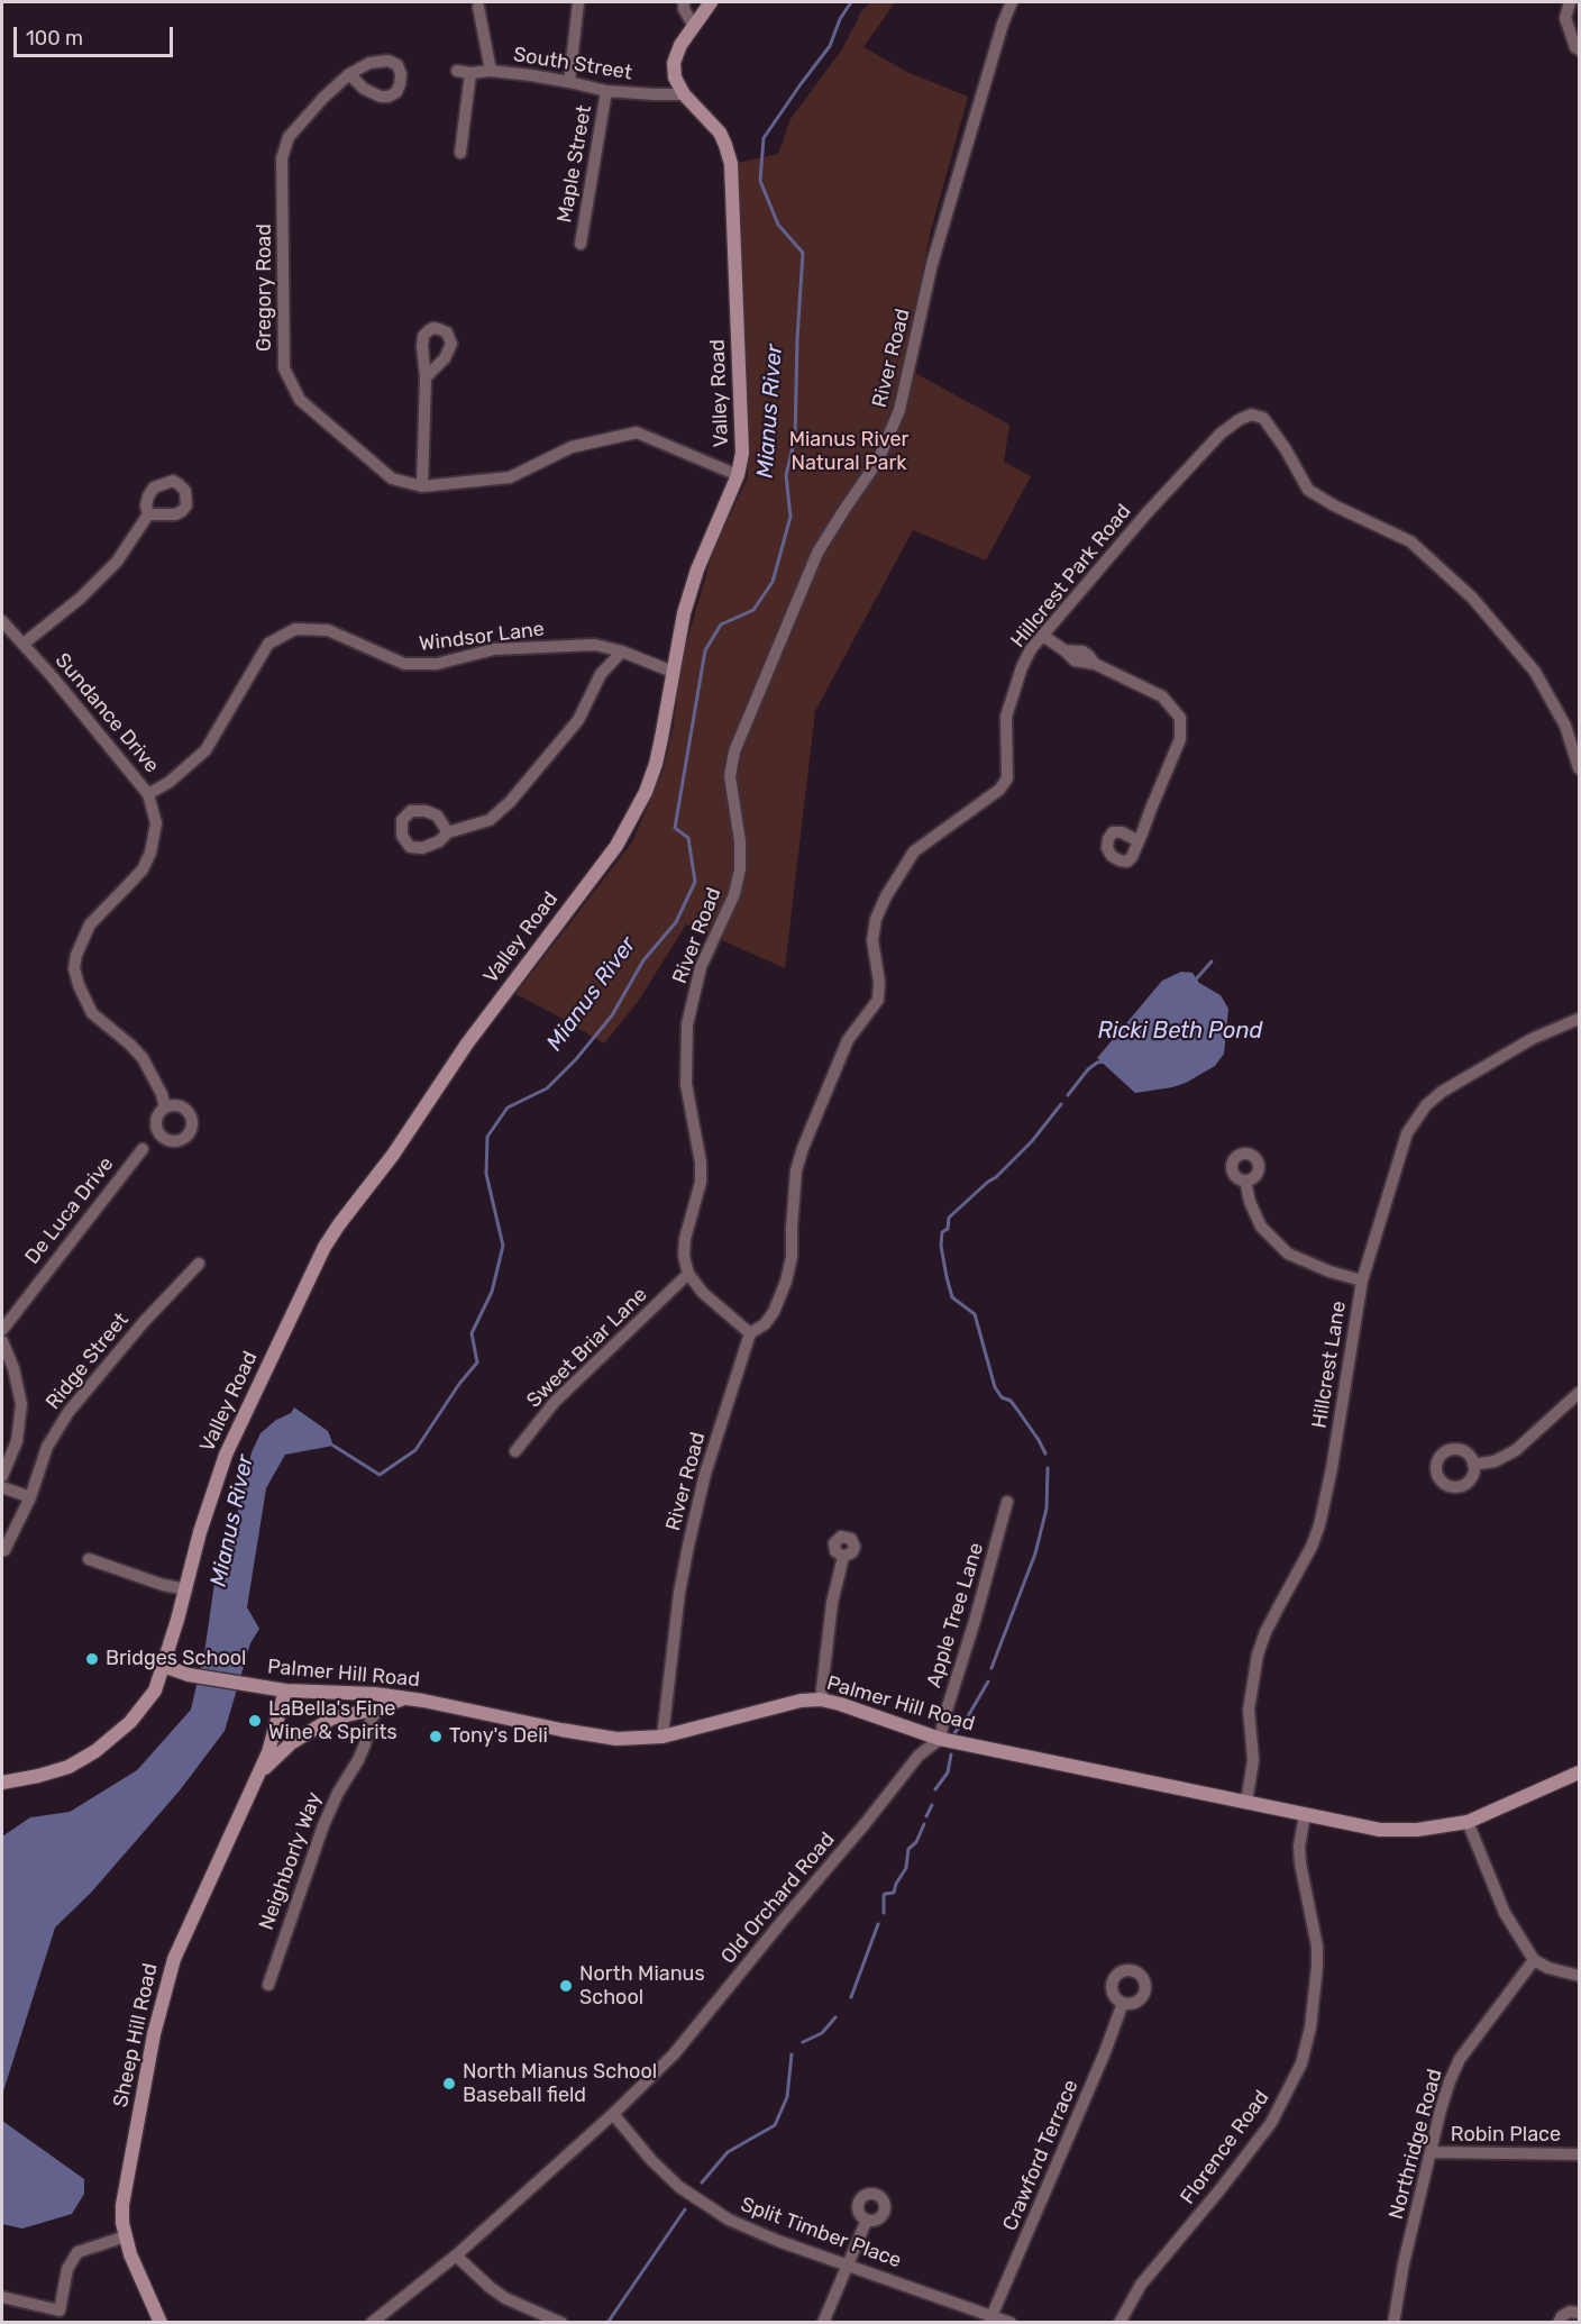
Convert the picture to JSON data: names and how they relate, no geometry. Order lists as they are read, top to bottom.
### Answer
{
  "streets": {
    "street": [
      "South Street",
      "Maple Street",
      "Gregory Road",
      "River Road",
      "Valley Road",
      "Hillcrest Park Road",
      "Windsor Lane",
      "Sundance Drive",
      "De Luca Drive",
      "Sweet Briar Lane",
      "Ridge Street",
      "Hillcrest Lane",
      "Apple Tree Lane",
      "Palmer Hill Road",
      "Neighborly Way",
      "Old Orchard Road",
      "Sheep Hill Road",
      "Robin Place",
      "Northridge Road",
      "Florence Road",
      "Crawford Terrace",
      "Split Timber Place"
    ]
  },
  "crossings": [
    ["South Street", "Maple Street"],
    ["South Street", "Valley Road"],
    ["Gregory Road", "Valley Road"],
    ["River Road", "Hillcrest Park Road"],
    ["River Road", "Sweet Briar Lane"],
    ["River Road", "Palmer Hill Road"],
    ["Valley Road", "Windsor Lane"],
    ["Valley Road", "Palmer Hill Road"],
    ["Windsor Lane", "Sundance Drive"],
    ["Hillcrest Lane", "Palmer Hill Road"],
    ["Apple Tree Lane", "Palmer Hill Road"],
    ["Apple Tree Lane", "Old Orchard Road"],
    ["Palmer Hill Road", "Old Orchard Road"],
    ["Palmer Hill Road", "Sheep Hill Road"],
    ["Palmer Hill Road", "Florence Road"],
    ["Old Orchard Road", "Split Timber Place"],
    ["Robin Place", "Northridge Road"],
    ["Crawford Terrace", "Split Timber Place"]
  ],
  "water": ["Mianus River", "Ricki Beth Pond"],
  "parks": ["Mianus River Natural Park"],
  "places": [
    "Bridges School",
    "LaBella's Fine Wine & Spirits",
    "Tony's Deli",
    "North Mianus School",
    "North Mianus School Baseball field"
  ],
  "scale_bar": "100 m"
}
